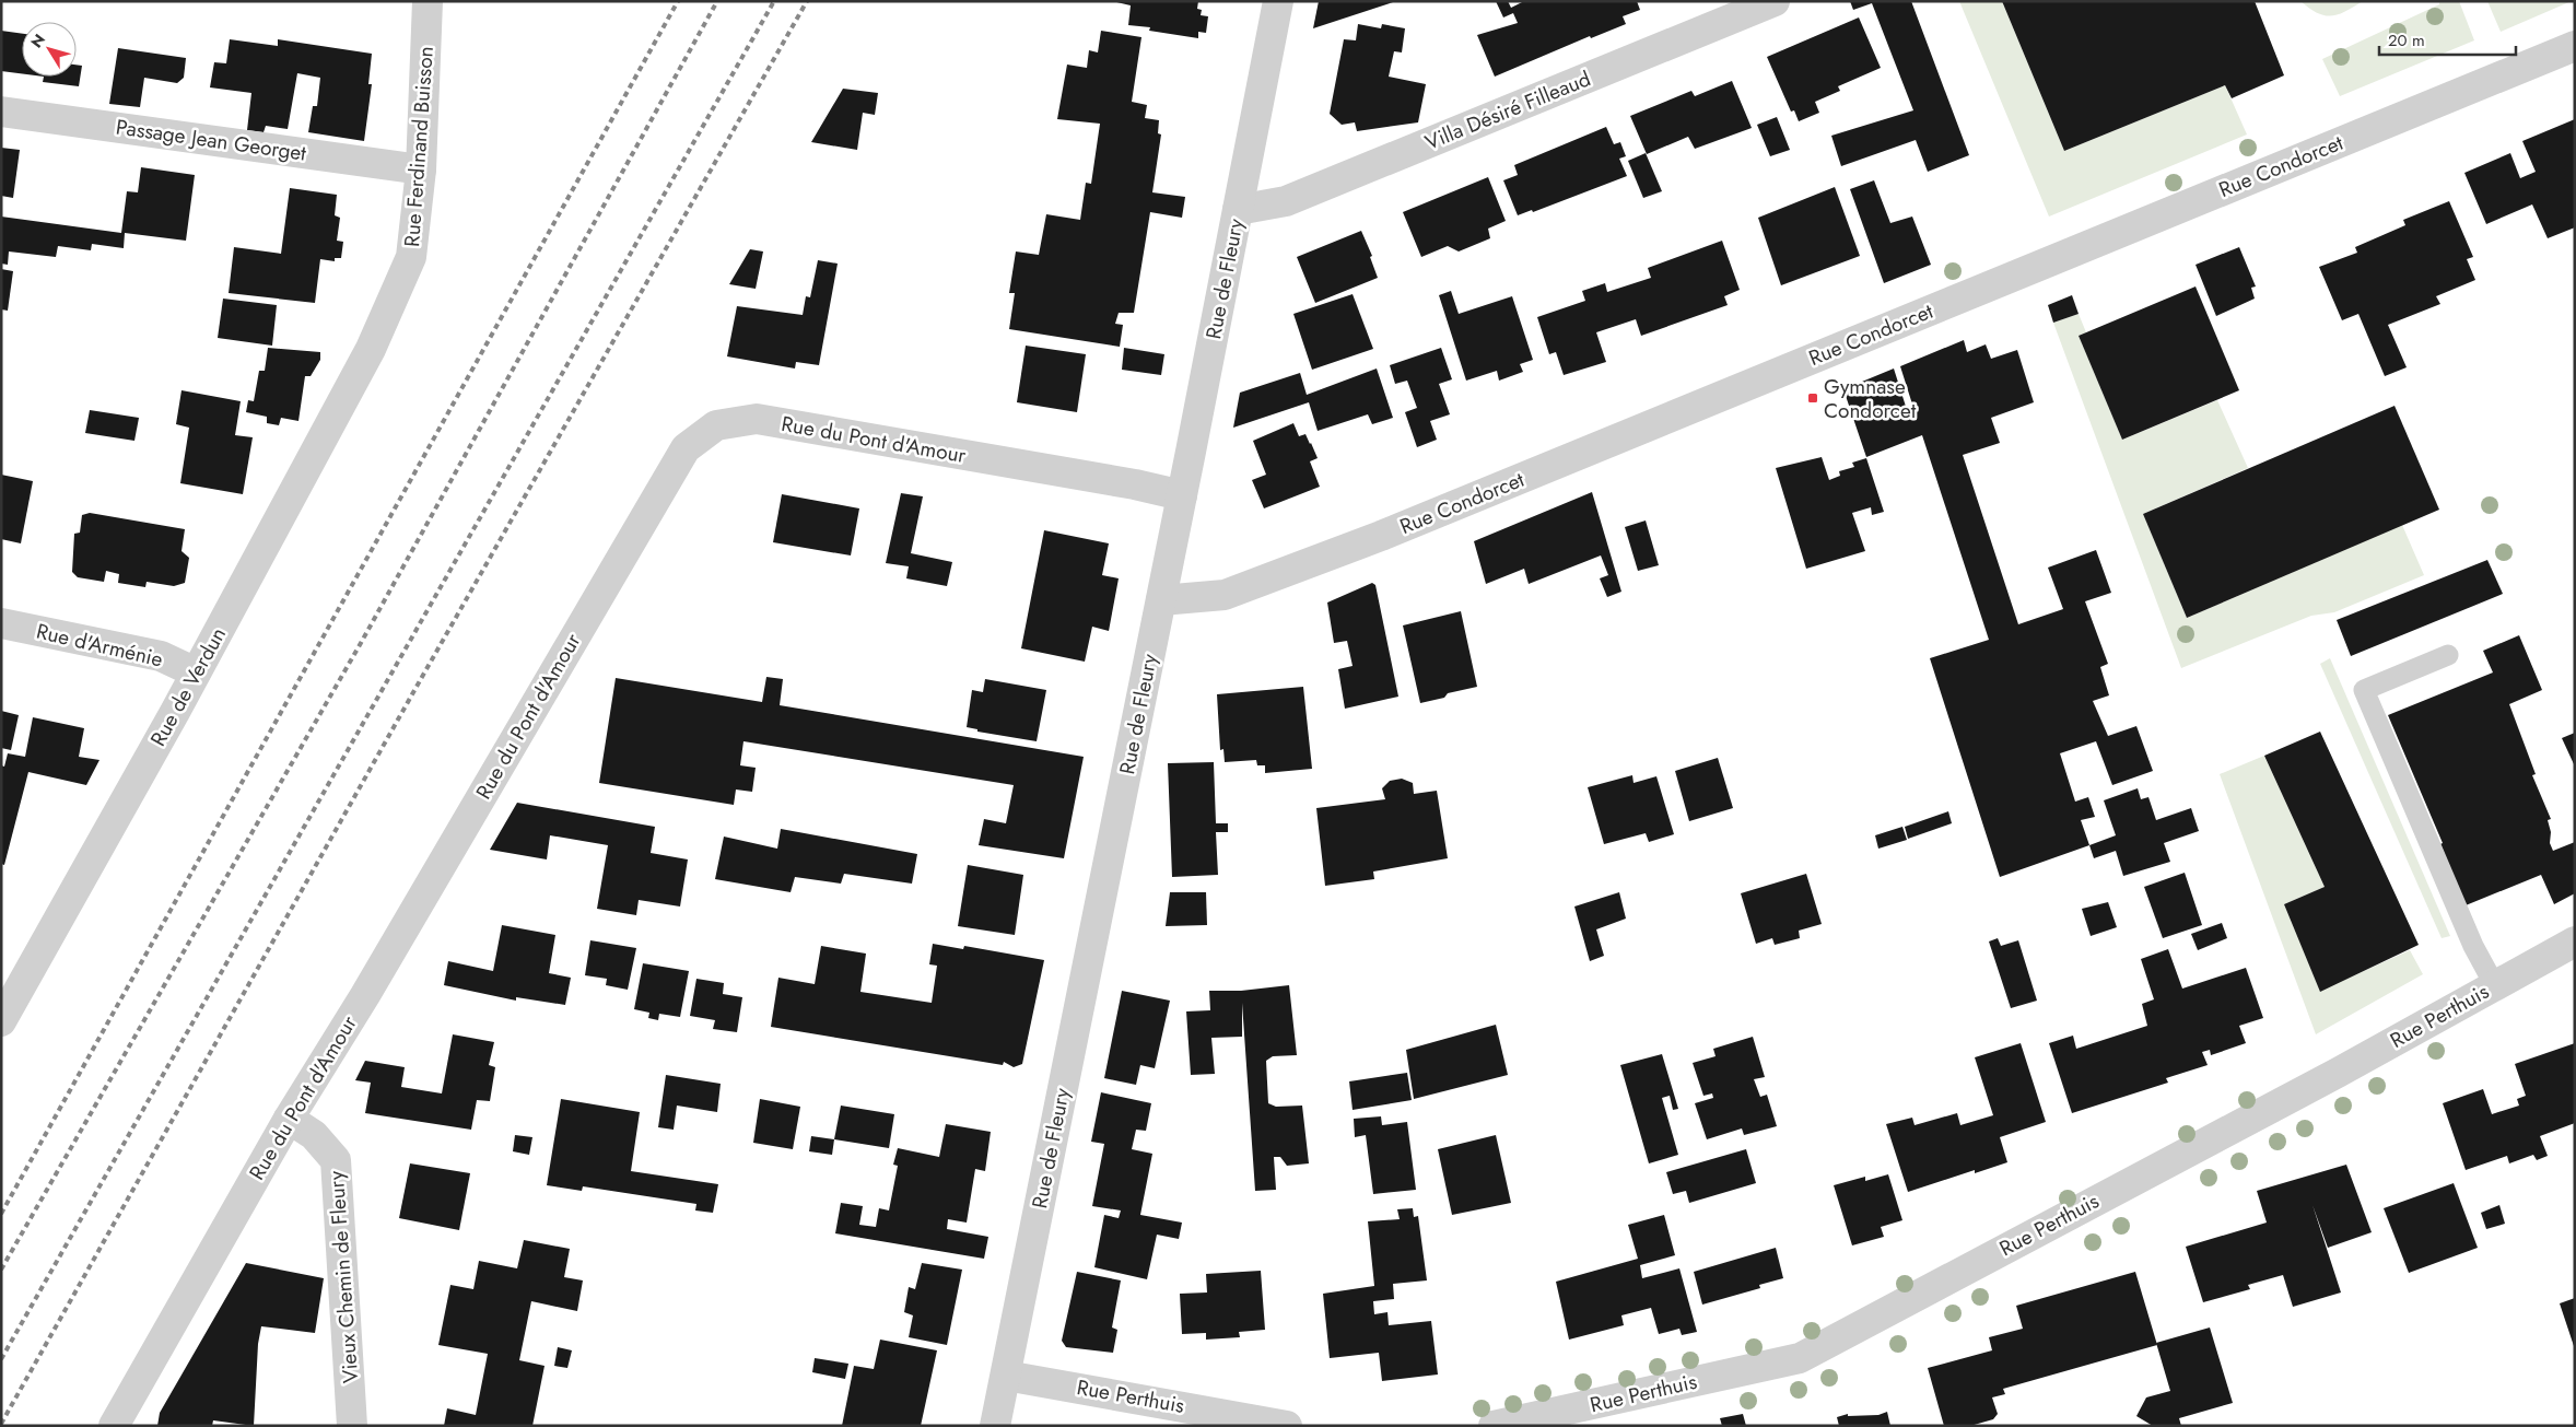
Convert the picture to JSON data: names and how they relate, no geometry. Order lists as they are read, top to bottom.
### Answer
{
  "streets": {
    "street": [
      "Villa Désiré Filleaud",
      "Passage Jean Georget",
      "Rue Ferdinand Buisson",
      "Rue Condorcet",
      "Rue de Fleury",
      "Rue du Pont d'Amour",
      "Rue d'Arménie",
      "Rue de Verdun",
      "Rue Perthuis",
      "Vieux Chemin de Fleury"
    ]
  },
  "crossings": [
    ["Villa Désiré Filleaud", "Rue de Fleury"],
    ["Passage Jean Georget", "Rue Ferdinand Buisson"],
    ["Rue Ferdinand Buisson", "Rue de Verdun"],
    ["Rue Condorcet", "Rue de Fleury"],
    ["Rue de Fleury", "Rue du Pont d'Amour"],
    ["Rue de Fleury", "Rue Perthuis"],
    ["Rue du Pont d'Amour", "Vieux Chemin de Fleury"],
    ["Rue d'Arménie", "Rue de Verdun"]
  ],
  "places": {
    "transit": ["Gymnase Condorcet"]
  },
  "scale_bar": "20 m",
  "north": "top left"
}
